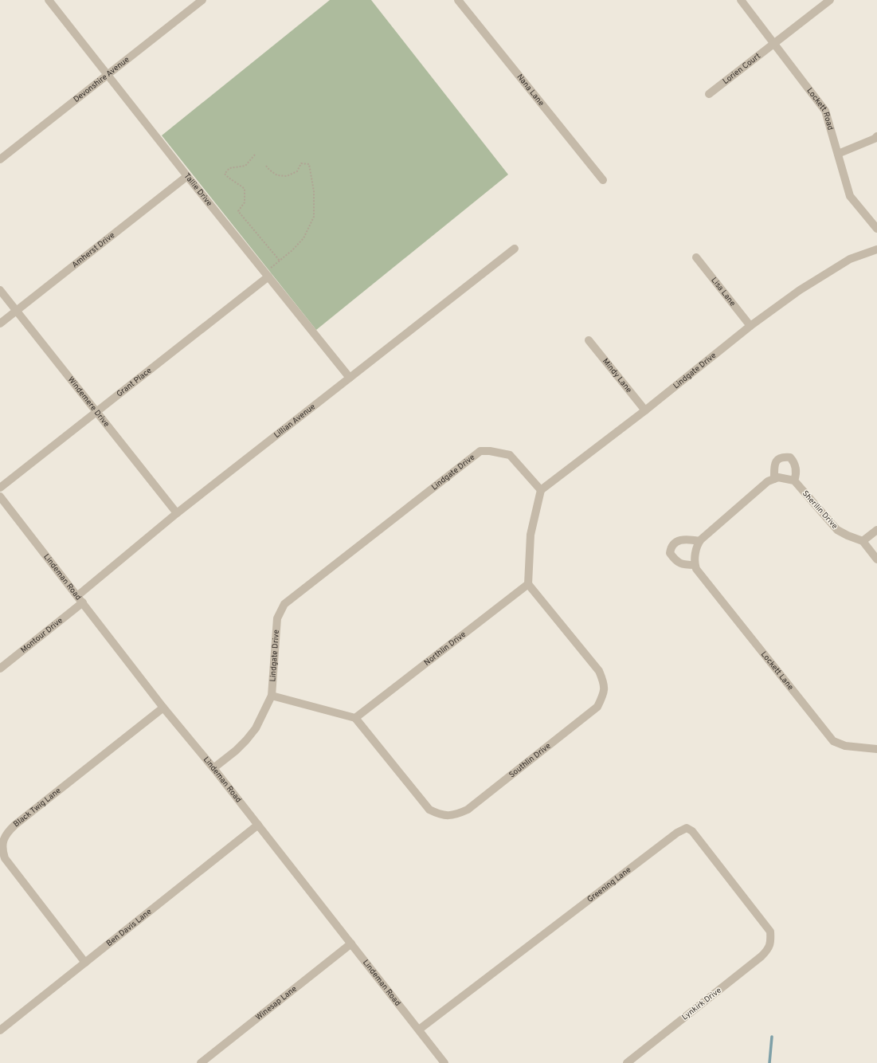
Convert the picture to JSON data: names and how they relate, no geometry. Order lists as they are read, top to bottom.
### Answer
{
  "streets": {
    "street": [
      "Lorien Court",
      "Devonshire Avenue",
      "Nana Lane",
      "Lockett Road",
      "Tallie Drive",
      "Amherst Drive",
      "Lisa Lane",
      "Lindgate Drive",
      "Mindy Lane",
      "Grant Place",
      "Windemere Drive",
      "Lillian Avenue",
      "Sherilin Drive",
      "Lindeman Road",
      "Montour Drive",
      "Northlin Drive",
      "Lockett Lane",
      "Southlin Drive",
      "Black Twig Lane",
      "Greening Lane",
      "Ben Davis Lane",
      "Winesap Lane",
      "Lynkirk Drive"
    ]
  },
  "crossings": [
    ["Lorien Court", "Lockett Road"],
    ["Devonshire Avenue", "Tallie Drive"],
    ["Tallie Drive", "Amherst Drive"],
    ["Tallie Drive", "Grant Place"],
    ["Tallie Drive", "Lillian Avenue"],
    ["Amherst Drive", "Windemere Drive"],
    ["Lisa Lane", "Lindgate Drive"],
    ["Lindgate Drive", "Mindy Lane"],
    ["Lindgate Drive", "Lindeman Road"],
    ["Grant Place", "Windemere Drive"],
    ["Windemere Drive", "Lillian Avenue"],
    ["Lillian Avenue", "Lindeman Road"],
    ["Lindeman Road", "Montour Drive"],
    ["Lindeman Road", "Black Twig Lane"],
    ["Lindeman Road", "Greening Lane"],
    ["Lindeman Road", "Ben Davis Lane"],
    ["Lindeman Road", "Winesap Lane"],
    ["Northlin Drive", "Southlin Drive"],
    ["Black Twig Lane", "Ben Davis Lane"],
    ["Greening Lane", "Lynkirk Drive"]
  ]
}
